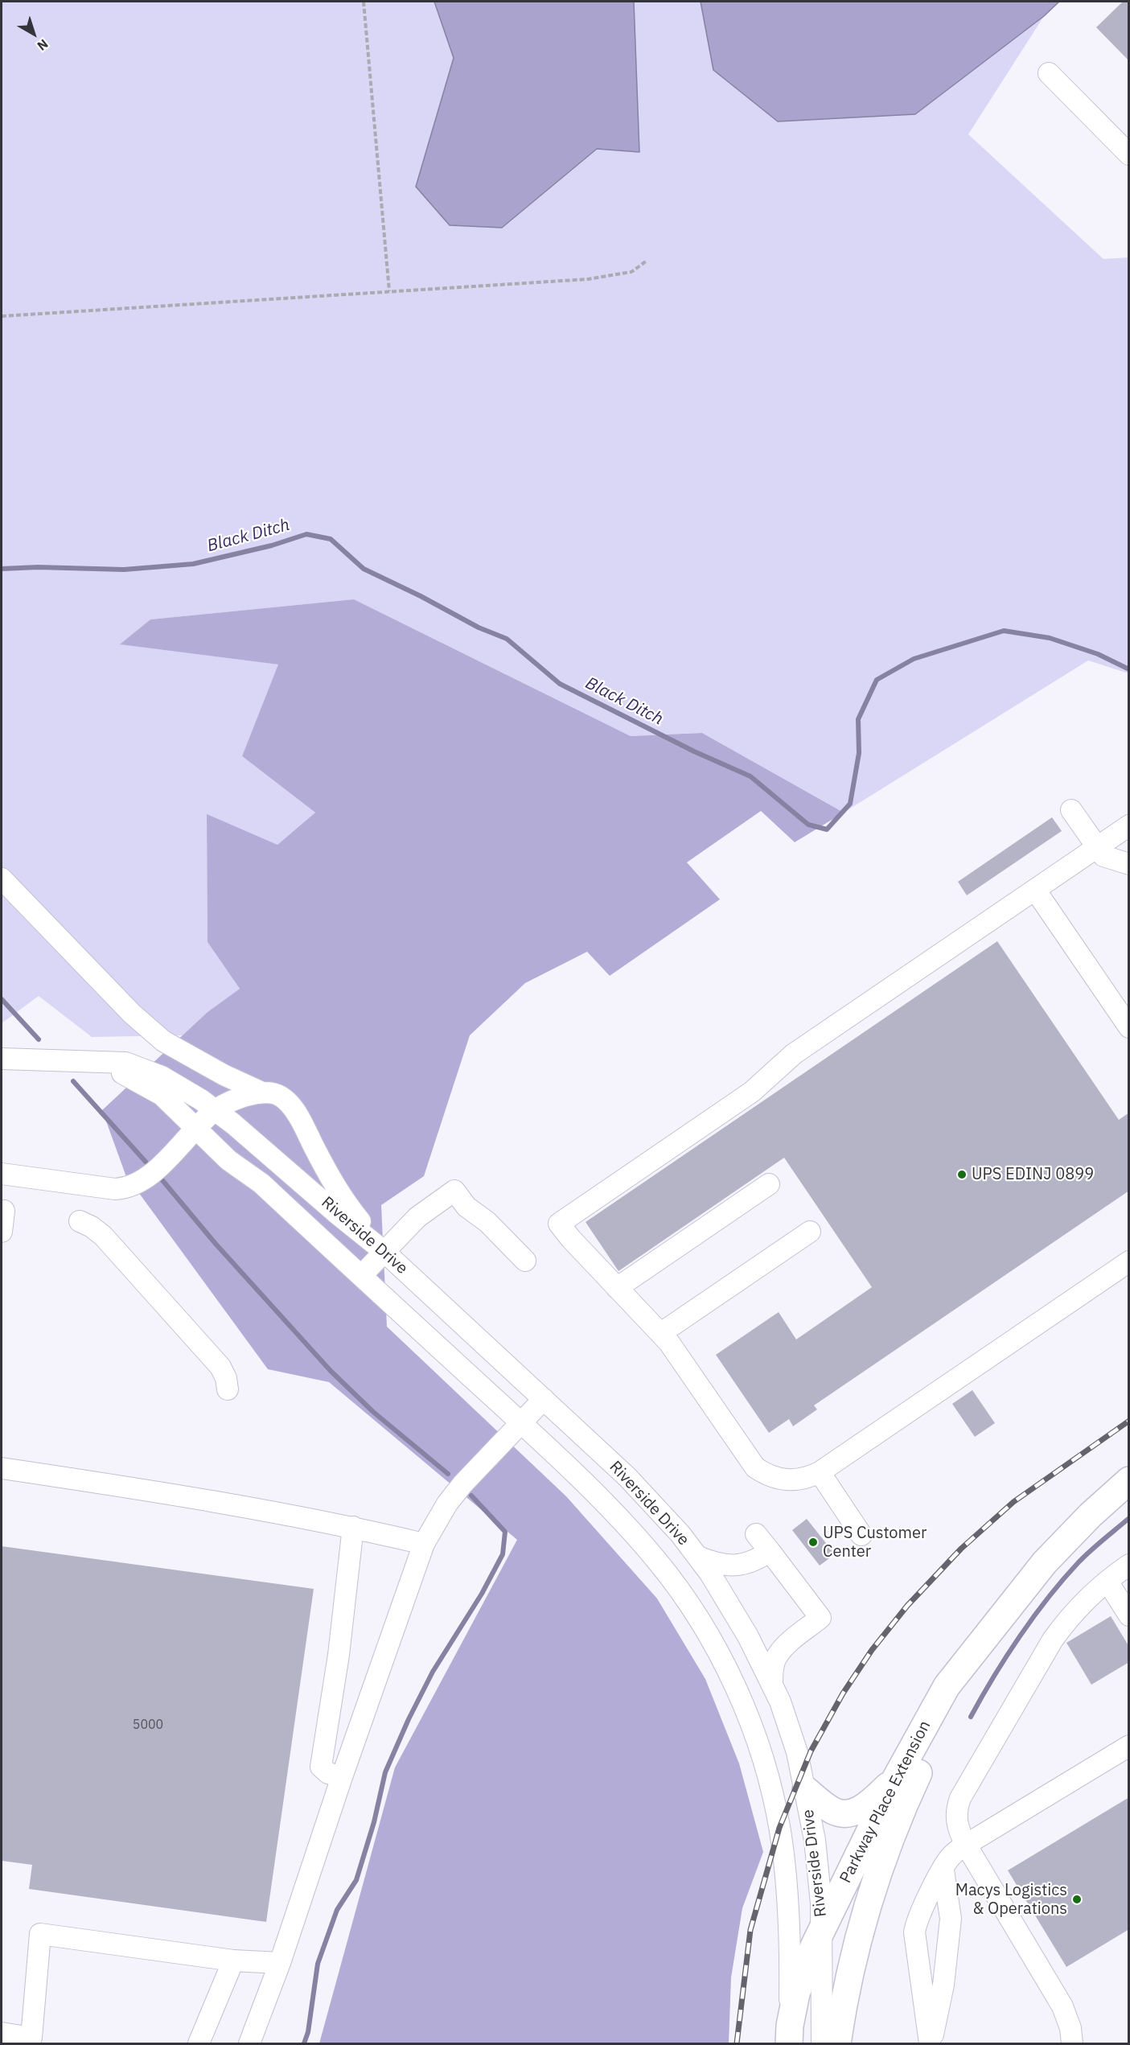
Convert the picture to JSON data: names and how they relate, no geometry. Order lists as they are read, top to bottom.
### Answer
{
  "streets": {
    "main road": ["Parkway Place Extension"],
    "street": ["Riverside Drive"]
  },
  "crossings": [
    ["Riverside Drive", "Parkway Place Extension"]
  ],
  "water": ["Black Ditch"],
  "places": ["UPS EDINJ 0899", "UPS Customer Center", "Macys Logistics & Operations"],
  "house_numbers": ["5000"],
  "north": "bottom right"
}
